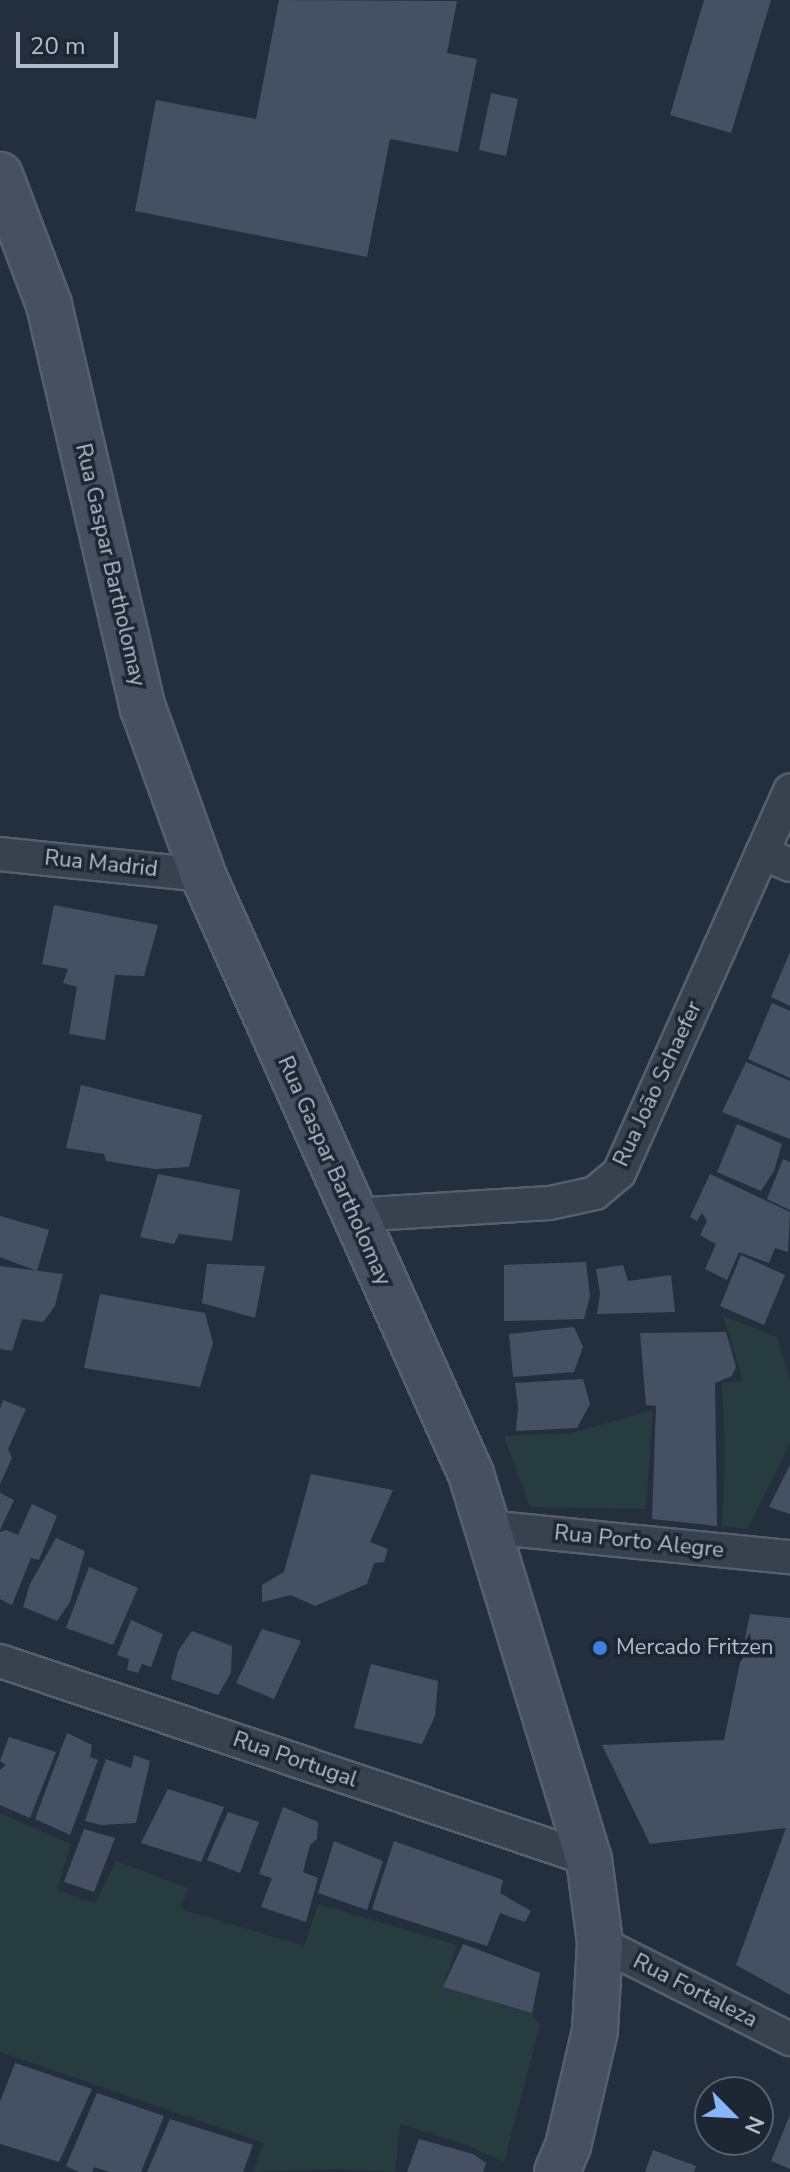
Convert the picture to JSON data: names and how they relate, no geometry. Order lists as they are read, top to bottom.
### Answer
{
  "streets": {
    "main road": ["Rua Gaspar Bartholomay"],
    "street": [
      "Rua Madrid",
      "Rua João Schaefer",
      "Rua Porto Alegre",
      "Rua Portugal",
      "Rua Fortaleza"
    ]
  },
  "crossings": [
    ["Rua Gaspar Bartholomay", "Rua Madrid"],
    ["Rua Gaspar Bartholomay", "Rua João Schaefer"],
    ["Rua Gaspar Bartholomay", "Rua Porto Alegre"],
    ["Rua Gaspar Bartholomay", "Rua Portugal"],
    ["Rua Gaspar Bartholomay", "Rua Fortaleza"]
  ],
  "places": ["Mercado Fritzen"],
  "scale_bar": "20 m",
  "north": "bottom right"
}
